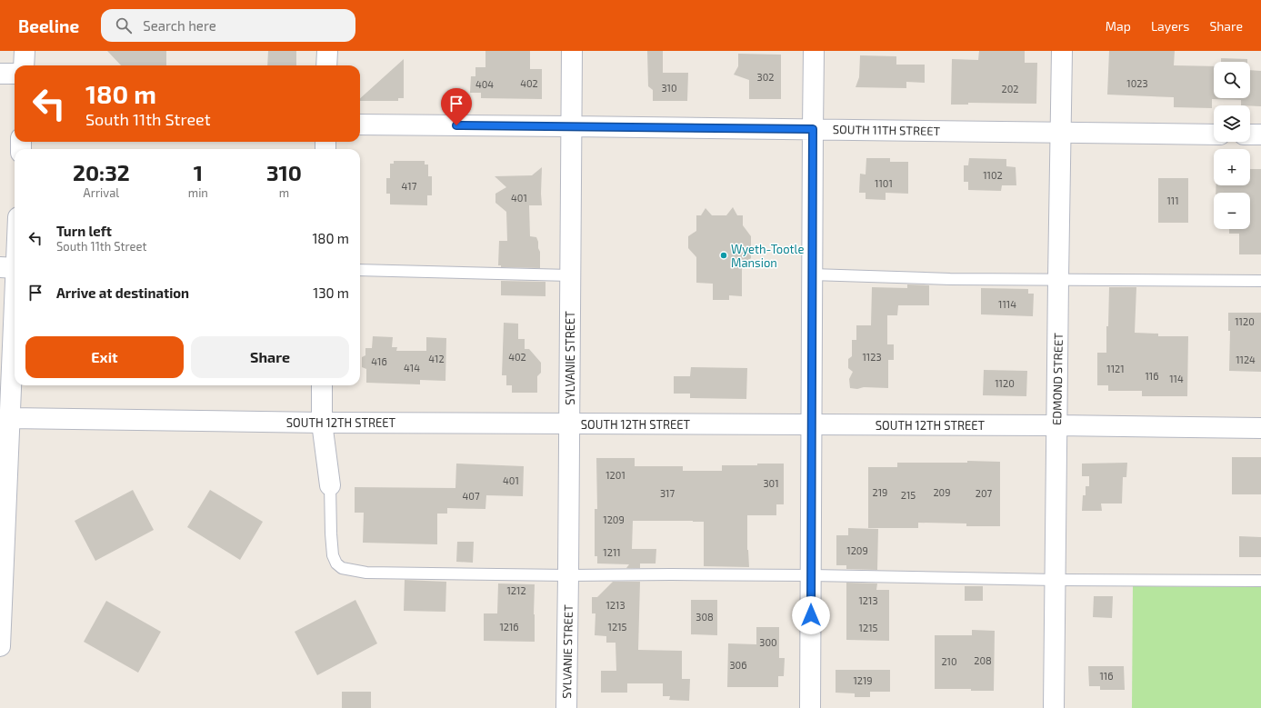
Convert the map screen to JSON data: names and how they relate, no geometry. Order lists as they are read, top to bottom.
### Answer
{
  "streets": {
    "street": [
      "SOUTH 11TH STREET",
      "SYLVANIE STREET",
      "EDMOND STREET",
      "SOUTH 12TH STREET"
    ]
  },
  "crossings": [
    ["SOUTH 11TH STREET", "SYLVANIE STREET"],
    ["SOUTH 11TH STREET", "EDMOND STREET"],
    ["SYLVANIE STREET", "SOUTH 12TH STREET"],
    ["EDMOND STREET", "SOUTH 12TH STREET"]
  ],
  "places": ["Wyeth-Tootle Mansion"],
  "house_numbers": [
    "302",
    "402",
    "1023",
    "404",
    "310",
    "202",
    "1102",
    "1101",
    "417",
    "401",
    "111",
    "1114",
    "1120",
    "402",
    "1123",
    "412",
    "1124",
    "416",
    "414",
    "1121",
    "116",
    "114",
    "1120",
    "1201",
    "401",
    "301",
    "219",
    "209",
    "317",
    "207",
    "215",
    "407",
    "1209",
    "1209",
    "1211",
    "1212",
    "1213",
    "1213",
    "308",
    "1216",
    "1215",
    "1215",
    "300",
    "208",
    "210",
    "306",
    "116",
    "1219"
  ],
  "page": {
    "header": "Beeline",
    "search": "Search here",
    "nav": ["Map", "Layers", "Share"],
    "map_buttons": ["+", "−"],
    "turn": ["180 m", "South 11th Street"],
    "eta": [
      "20:32",
      "Arrival",
      "1",
      "min",
      "310",
      "m"
    ],
    "list": [
      {
        "name": "Turn left",
        "note": "South 11th Street",
        "value": "180 m"
      },
      {
        "name": "Arrive at destination",
        "value": "130 m"
      }
    ],
    "buttons": ["Exit", "Share"]
  }
}
